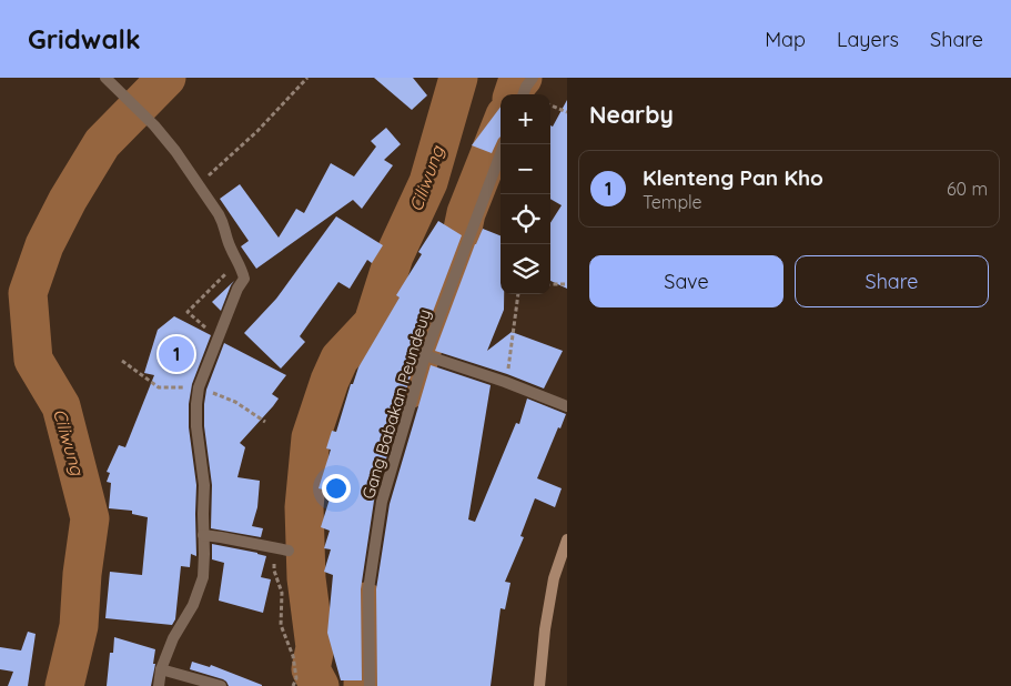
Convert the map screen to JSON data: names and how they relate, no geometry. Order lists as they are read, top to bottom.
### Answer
{
  "streets": {
    "street": ["Gang Babakan Peundeuy"]
  },
  "water": ["Ciliwung"],
  "page": {
    "header": "Gridwalk",
    "nav": ["Map", "Layers", "Share"],
    "heading": "Nearby",
    "map_buttons": ["+", "−"],
    "list": [
      {
        "mark": "1",
        "name": "Klenteng Pan Kho",
        "note": "Temple",
        "value": "60 m"
      }
    ],
    "buttons": ["Save", "Share"],
    "pins": "1"
  }
}
